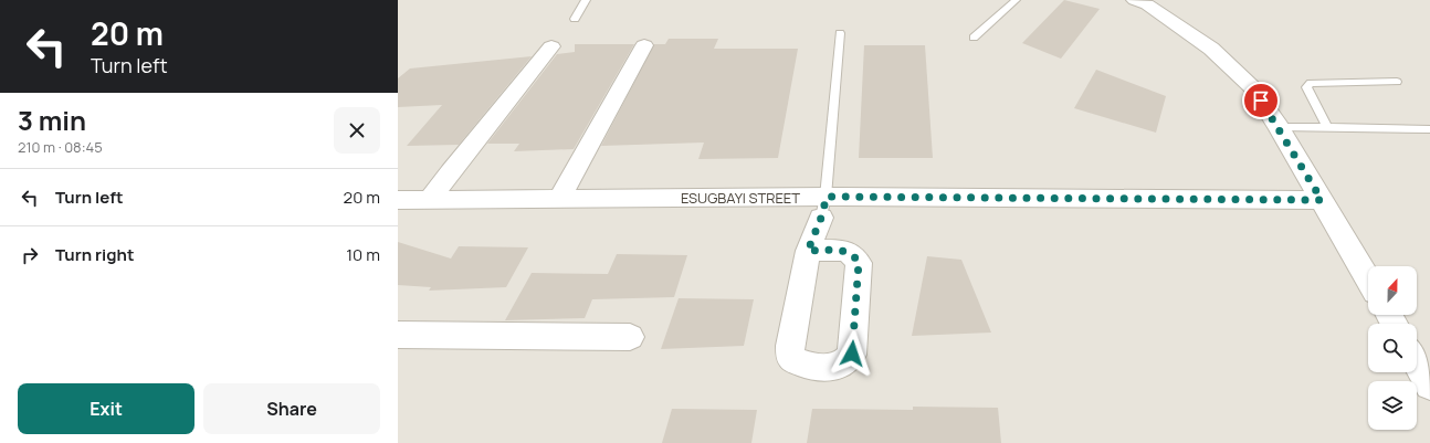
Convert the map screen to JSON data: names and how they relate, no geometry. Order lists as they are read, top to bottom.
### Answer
{
  "streets": {
    "street": ["ESUGBAYI STREET"]
  },
  "north": "top",
  "page": {
    "turn": ["20 m", "Turn left"],
    "heading": ["3 min", "210 m · 08:45"],
    "list": [
      {
        "name": "Turn left",
        "value": "20 m"
      },
      {
        "name": "Turn right",
        "value": "10 m"
      }
    ],
    "buttons": ["Exit", "Share"]
  }
}
